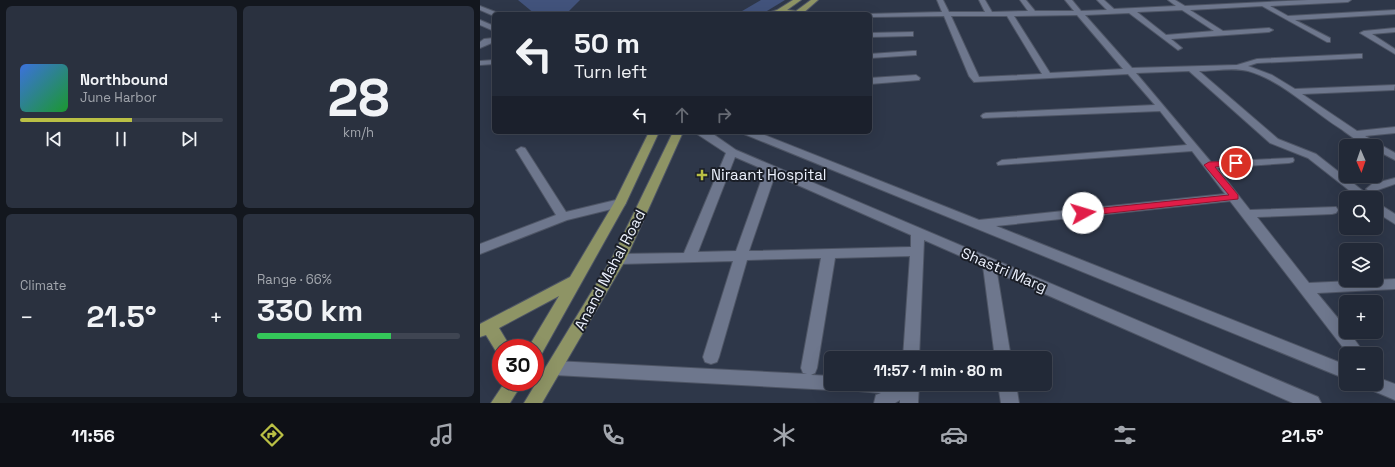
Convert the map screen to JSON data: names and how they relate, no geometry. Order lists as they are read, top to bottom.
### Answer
{
  "streets": {
    "main road": ["Anand Mahal Road"],
    "street": ["Shastri Marg"]
  },
  "places": {
    "health": ["Niraant Hospital"]
  },
  "north": "bottom",
  "page": {
    "tile": [
      ["28", "km/h"],
      "Climate",
      ["Range · 66%", "330 km"]
    ],
    "turn": ["50 m", "Turn left"],
    "song": ["Northbound", "June Harbor"],
    "map_buttons": ["+", "−"],
    "heat": ["−", "21.5°", "+"],
    "limit": "30",
    "trip": "11:57 · 1 min · 80 m",
    "tabs": ["11:56", "21.5°"]
  }
}
